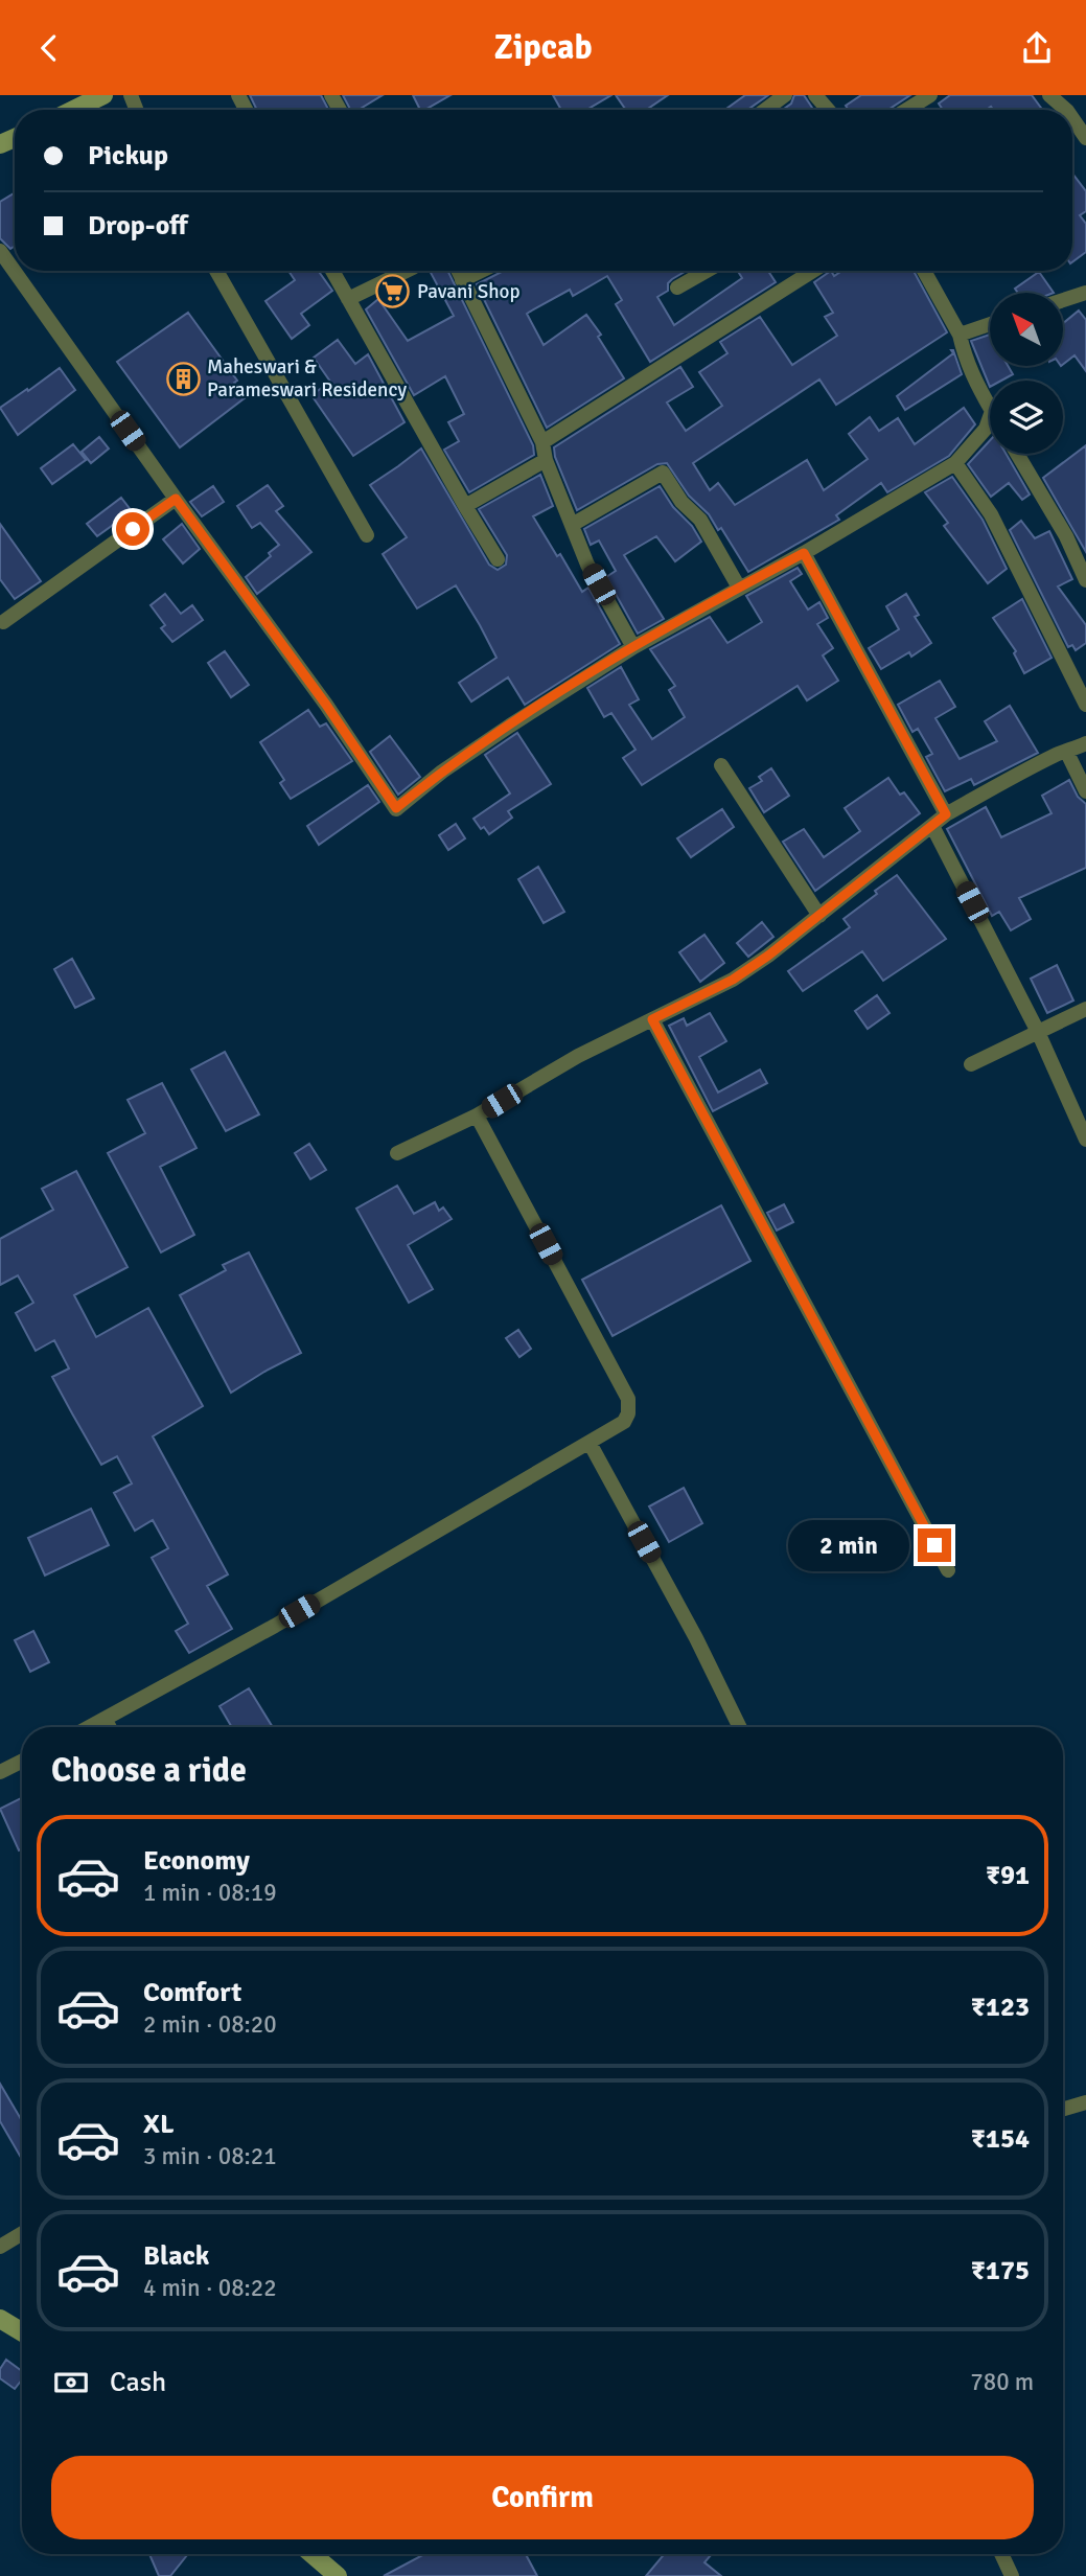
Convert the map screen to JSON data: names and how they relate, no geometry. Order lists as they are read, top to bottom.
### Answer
{
  "places": {
    "supermarket": ["Pavani Shop"],
    "building": ["Maheswari & Parameswari Residency"]
  },
  "north": "top left",
  "page": {
    "header": "Zipcab",
    "banner": ["Pickup", "Drop-off"],
    "bubble": "2 min",
    "heading": "Choose a ride",
    "list": [
      {
        "name": "Economy",
        "note": "1 min · 08:19",
        "value": "₹91"
      },
      {
        "name": "Comfort",
        "note": "2 min · 08:20",
        "value": "₹123"
      },
      {
        "name": "XL",
        "note": "3 min · 08:21",
        "value": "₹154"
      },
      {
        "name": "Black",
        "note": "4 min · 08:22",
        "value": "₹175"
      }
    ],
    "pay": ["Cash", "780 m"],
    "buttons": "Confirm"
  }
}
